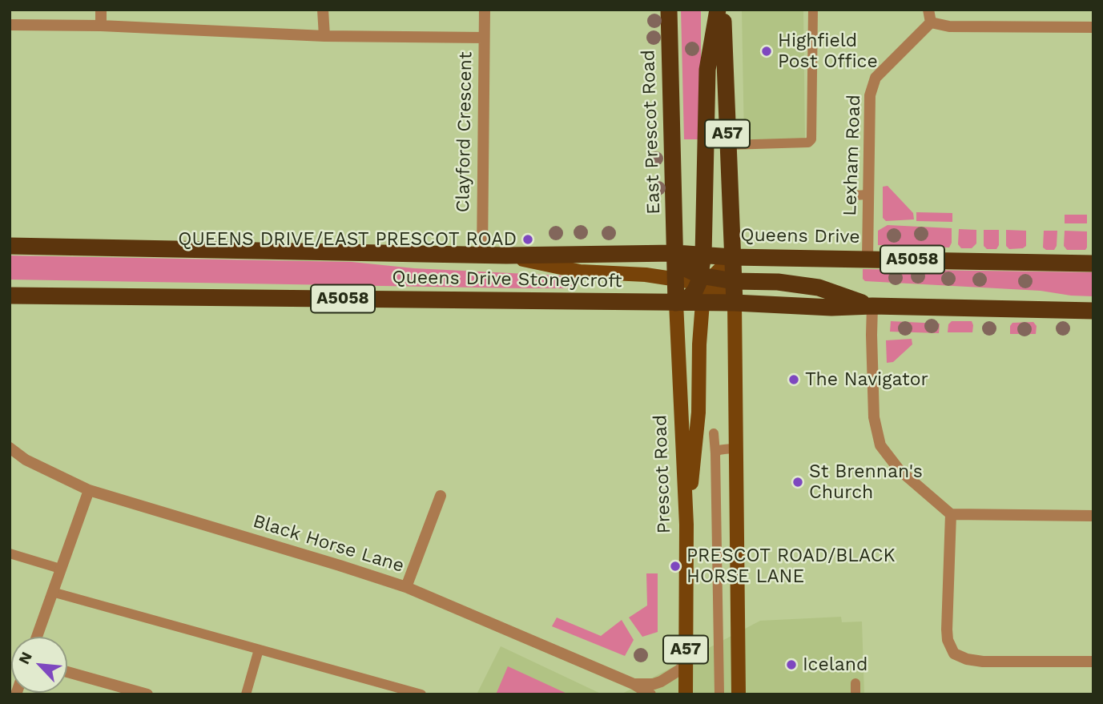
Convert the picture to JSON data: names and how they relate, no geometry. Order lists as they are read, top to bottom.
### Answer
{
  "streets": {
    "highway": [
      "East Prescot Road",
      "A57",
      "Queens Drive",
      "A5058",
      "Queens Drive Stoneycroft",
      "Prescot Road"
    ],
    "street": ["Clayford Crescent", "Lexham Road", "Black Horse Lane"]
  },
  "crossings": [
    ["Clayford Crescent", "Queens Drive Stoneycroft"],
    ["East Prescot Road", "Queens Drive"],
    ["East Prescot Road", "Queens Drive Stoneycroft"],
    ["East Prescot Road", "Prescot Road"],
    ["A57", "Queens Drive"],
    ["A57", "A5058"],
    ["A57", "Queens Drive Stoneycroft"],
    ["Lexham Road", "Queens Drive"],
    ["Queens Drive", "Queens Drive Stoneycroft"],
    ["Queens Drive", "Prescot Road"],
    ["A5058", "Queens Drive Stoneycroft"],
    ["Queens Drive Stoneycroft", "Prescot Road"],
    ["Prescot Road", "Black Horse Lane"]
  ],
  "places": [
    "Highfield Post Office",
    "QUEENS DRIVE/EAST PRESCOT ROAD",
    "The Navigator",
    "St Brennan's Church",
    "PRESCOT ROAD/BLACK HORSE LANE",
    "Iceland"
  ],
  "north": "top left"
}
